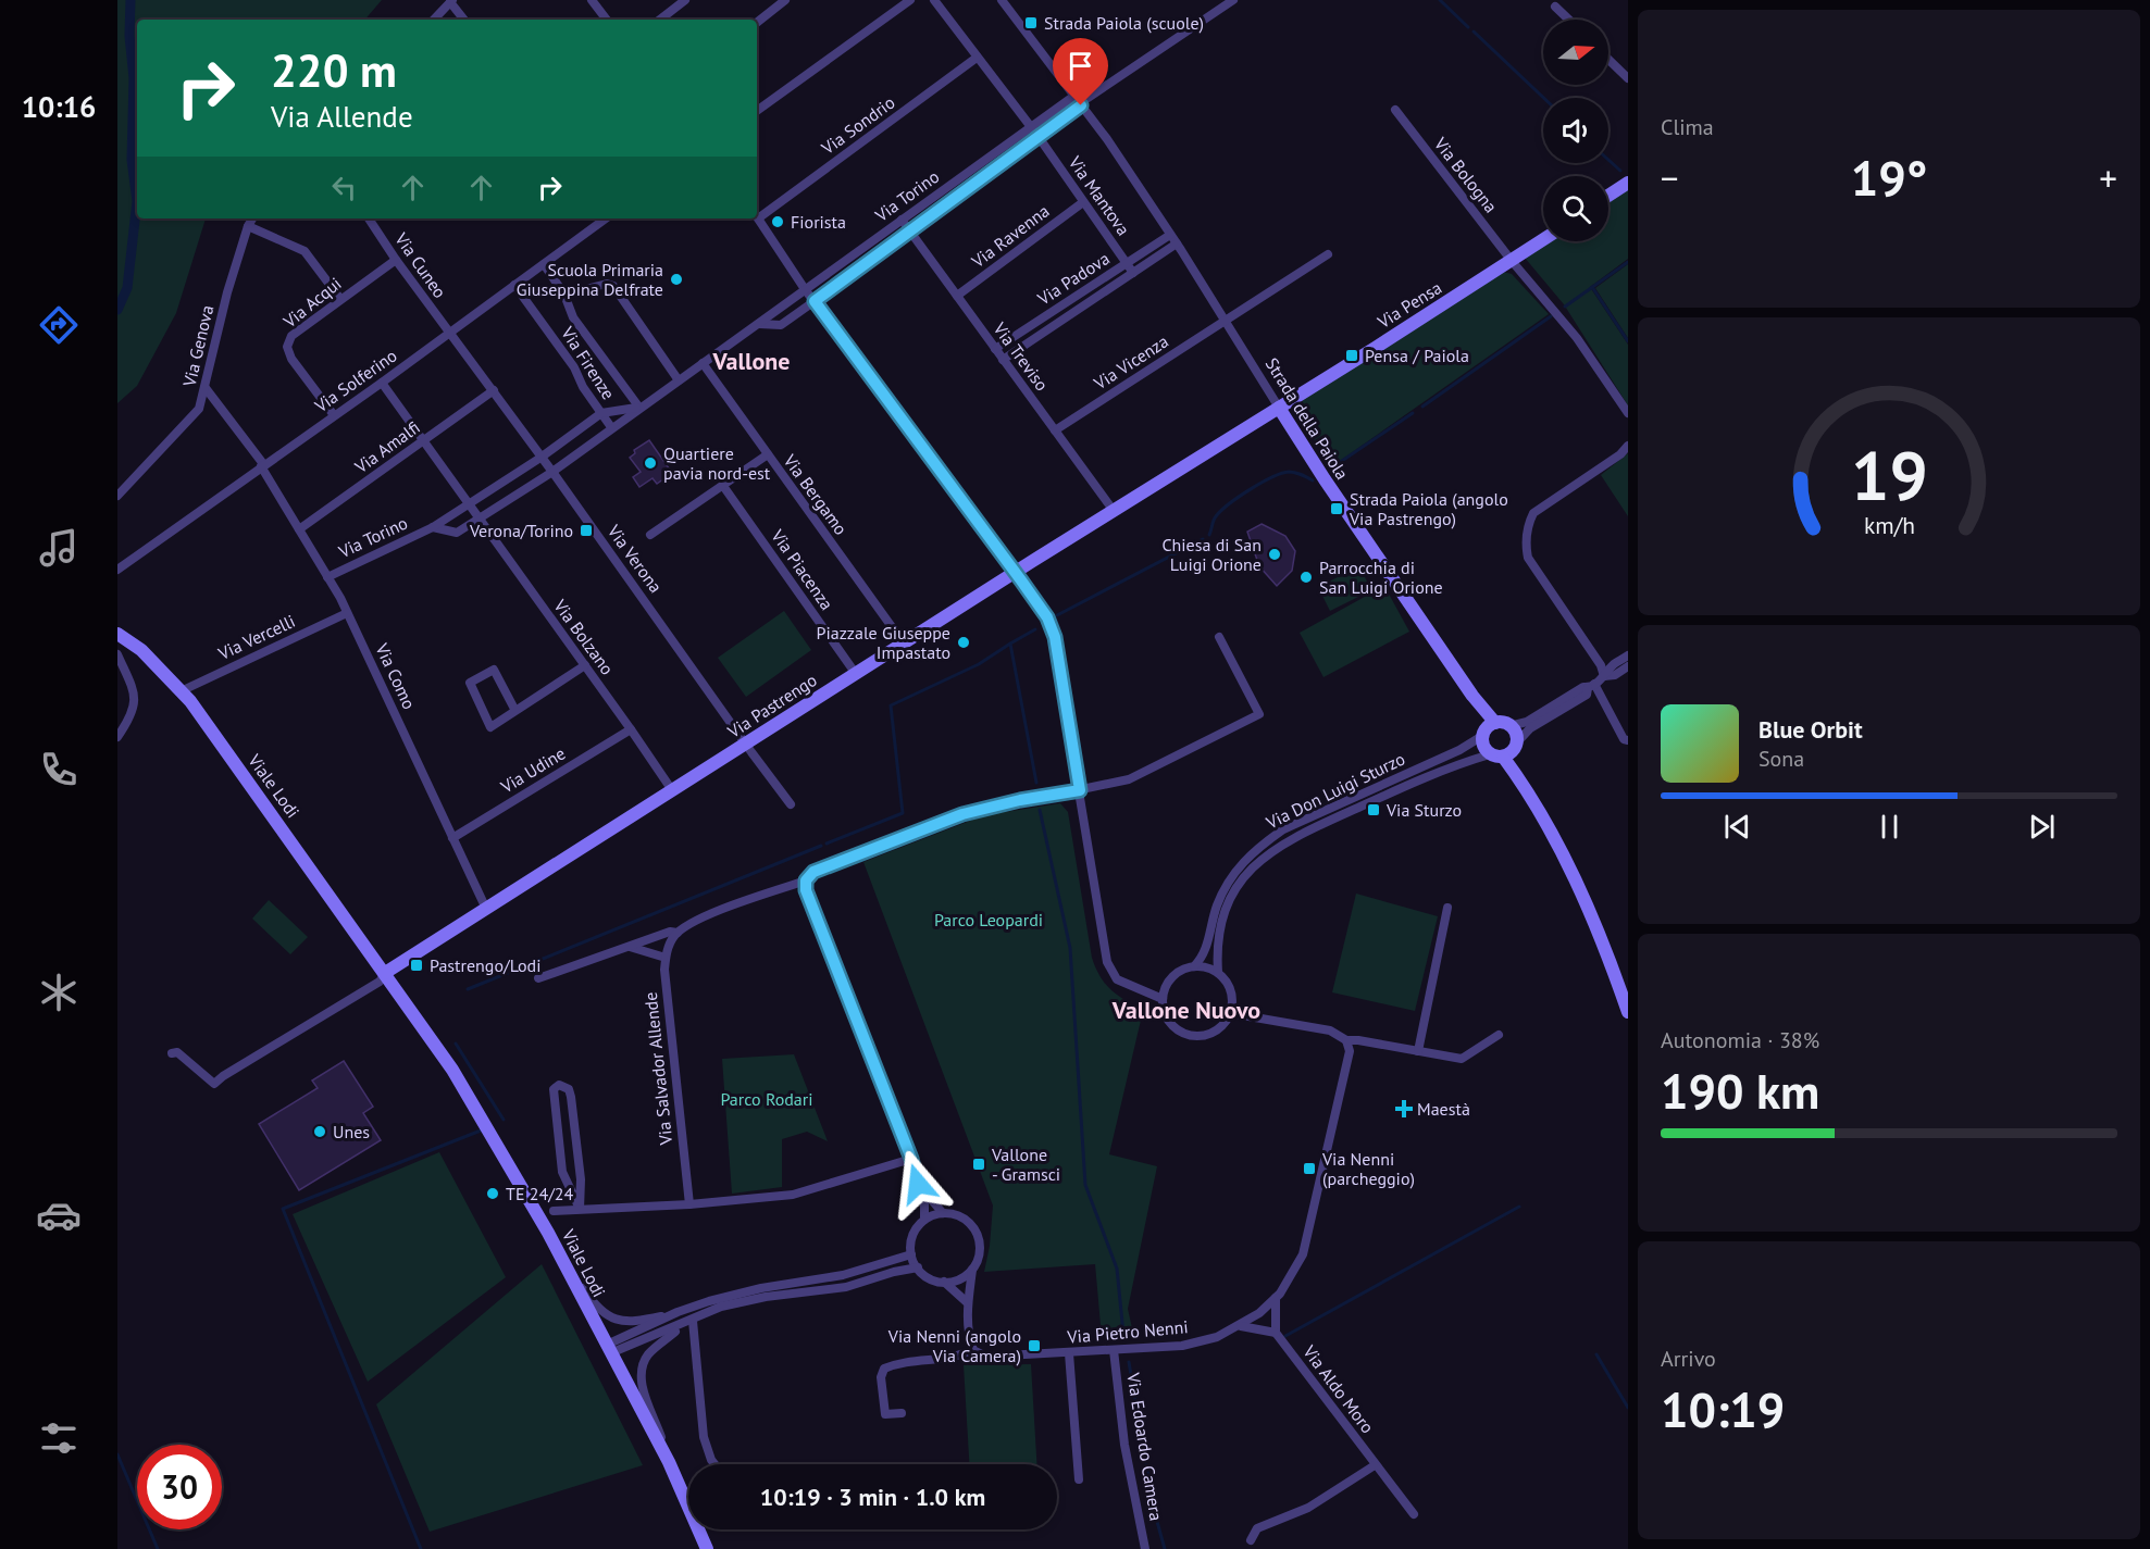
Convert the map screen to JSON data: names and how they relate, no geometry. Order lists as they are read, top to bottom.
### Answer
{
  "streets": {
    "street": [
      "Via Sondrio",
      "Via Bologna",
      "Via Torino",
      "Via Mantova",
      "Via Ravenna",
      "Via Cuneo",
      "Via Padova",
      "Via Acqui",
      "Via Pensa",
      "Via Genova",
      "Via Treviso",
      "Via Vicenza",
      "Via Firenze",
      "Via Solferino",
      "Strada della Paiola",
      "Via Amalfi",
      "Via Bergamo",
      "Via Verona",
      "Via Piacenza",
      "Via Vercelli",
      "Via Bolzano",
      "Via Como",
      "Via Pastrengo",
      "Via Udine",
      "Viale Lodi",
      "Via Don Luigi Sturzo",
      "Via Salvador Allende",
      "Via Pietro Nenni",
      "Via Aldo Moro",
      "Via Edoardo Camera"
    ]
  },
  "crossings": [
    ["Via Bologna", "Via Pensa"],
    ["Via Torino", "Via Mantova"],
    ["Via Torino", "Via Treviso"],
    ["Via Torino", "Via Firenze"],
    ["Via Torino", "Strada della Paiola"],
    ["Via Torino", "Via Bergamo"],
    ["Via Torino", "Via Verona"],
    ["Via Torino", "Via Bolzano"],
    ["Via Torino", "Via Como"],
    ["Via Mantova", "Via Ravenna"],
    ["Via Mantova", "Via Padova"],
    ["Via Ravenna", "Via Treviso"],
    ["Via Cuneo", "Via Acqui"],
    ["Via Cuneo", "Via Solferino"],
    ["Via Cuneo", "Via Verona"],
    ["Via Padova", "Via Treviso"],
    ["Via Padova", "Strada della Paiola"],
    ["Via Acqui", "Via Solferino"],
    ["Via Pensa", "Strada della Paiola"],
    ["Via Pensa", "Via Pastrengo"],
    ["Via Genova", "Via Como"],
    ["Via Treviso", "Via Vicenza"],
    ["Via Treviso", "Via Pastrengo"],
    ["Via Vicenza", "Strada della Paiola"],
    ["Via Firenze", "Via Solferino"],
    ["Via Solferino", "Via Verona"],
    ["Via Solferino", "Via Bolzano"],
    ["Via Solferino", "Via Como"],
    ["Strada della Paiola", "Via Pastrengo"],
    ["Strada della Paiola", "Via Don Luigi Sturzo"],
    ["Via Amalfi", "Via Verona"],
    ["Via Amalfi", "Via Bolzano"],
    ["Via Amalfi", "Via Como"],
    ["Via Bergamo", "Via Pastrengo"],
    ["Via Verona", "Via Pastrengo"],
    ["Via Piacenza", "Via Pastrengo"],
    ["Via Vercelli", "Via Como"],
    ["Via Vercelli", "Viale Lodi"],
    ["Via Bolzano", "Via Pastrengo"],
    ["Via Bolzano", "Via Udine"],
    ["Via Como", "Via Pastrengo"],
    ["Via Como", "Via Udine"],
    ["Via Pastrengo", "Viale Lodi"],
    ["Via Pietro Nenni", "Via Edoardo Camera"]
  ],
  "districts": ["Vallone", "Vallone Nuovo"],
  "parks": ["Parco Leopardi", "Parco Rodari"],
  "places": {
    "transit": [
      "Strada Paiola (scuole)",
      "Pensa / Paiola",
      "Strada Paiola (angolo Via Pastrengo)",
      "Verona/Torino",
      "Via Sturzo",
      "Pastrengo/Lodi",
      "Vallone - Gramsci",
      "Via Nenni (parcheggio)",
      "Via Nenni (angolo Via Camera)"
    ],
    "other": [
      "Fiorista",
      "Scuola Primaria Giuseppina Delfrate",
      "Quartiere pavia nord-est",
      "Chiesa di San Luigi Orione",
      "Parrocchia di San Luigi Orione",
      "Piazzale Giuseppe Impastato",
      "Unes",
      "TE 24/24"
    ],
    "health": ["Maestà"]
  },
  "north": "right",
  "page": {
    "tabs": "10:16",
    "tile": [
      "Clima",
      ["Autonomia · 38%", "190 km"],
      ["Arrivo", "10:19"]
    ],
    "turn": ["220 m", "Via Allende"],
    "heat": ["−", "19°", "+"],
    "song": ["Blue Orbit", "Sona"],
    "limit": "30",
    "trip": "10:19 · 3 min · 1.0 km",
    "gauge": ["19", "km/h"]
  }
}
